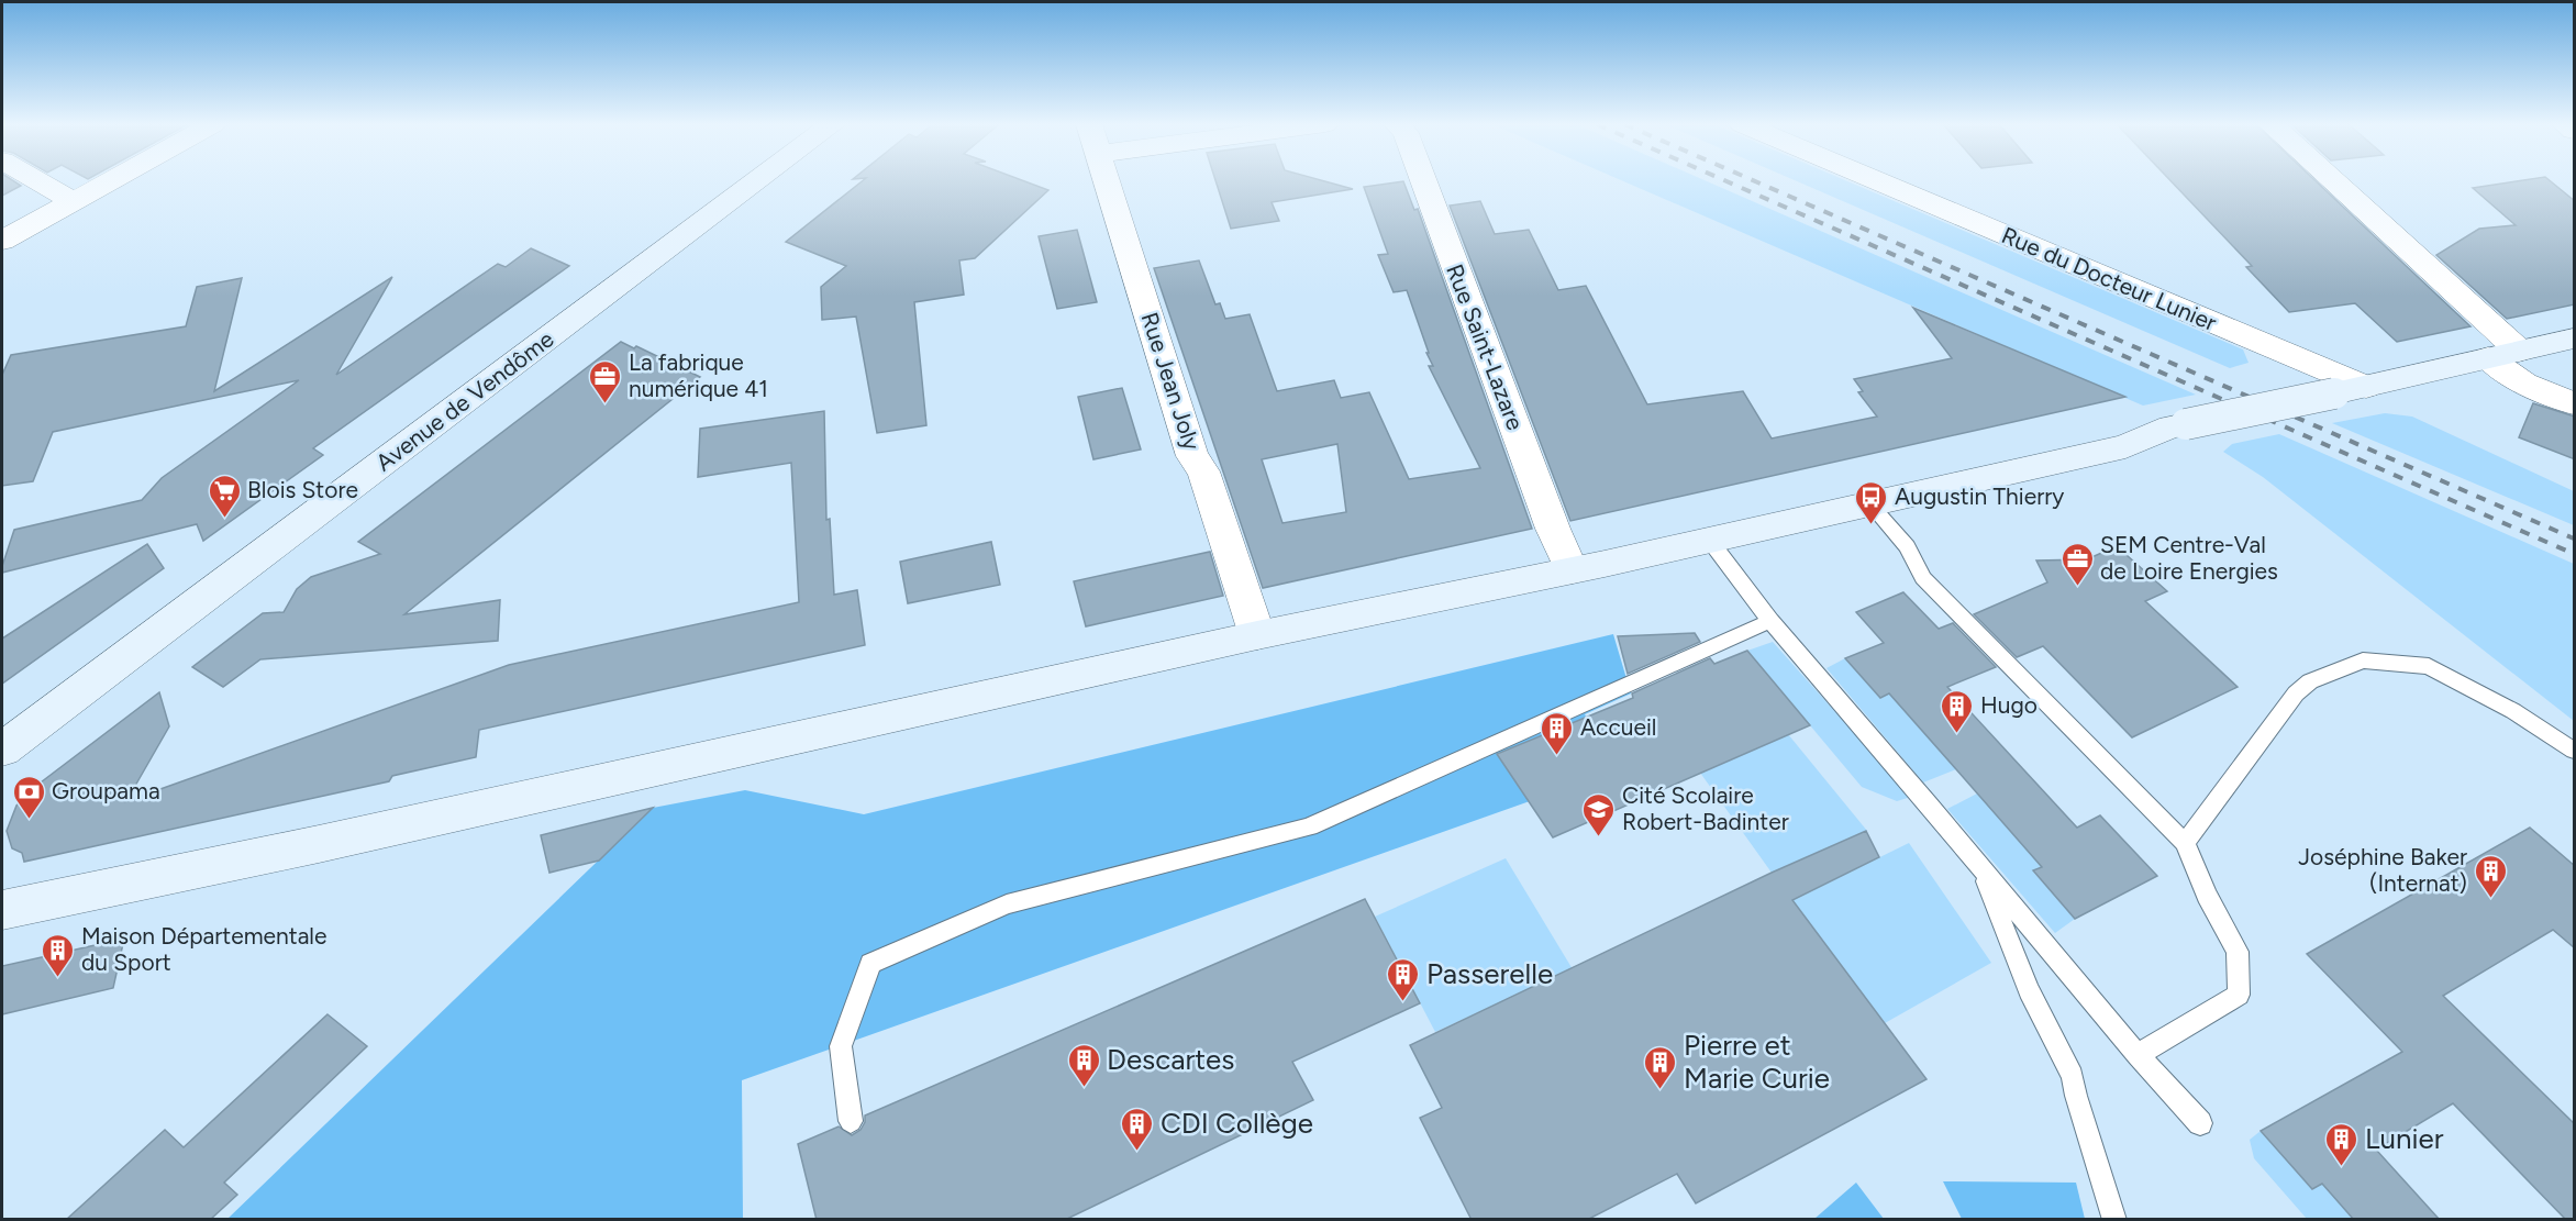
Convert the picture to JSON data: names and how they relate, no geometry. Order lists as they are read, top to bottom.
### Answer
{
  "streets": {
    "main road": ["Avenue de Vendôme"],
    "street": ["Rue du Docteur Lunier", "Rue Saint-Lazare", "Rue Jean Joly"]
  },
  "places": {
    "office": ["La fabrique numérique 41", "SEM Centre-Val de Loire Energies"],
    "supermarket": ["Blois Store"],
    "bus stop": ["Augustin Thierry"],
    "building": [
      "Hugo",
      "Accueil",
      "Joséphine Baker (Internat)",
      "Maison Départementale du Sport",
      "Passerelle",
      "Descartes",
      "Pierre et Marie Curie",
      "CDI Collège",
      "Lunier"
    ],
    "bank": ["Groupama"],
    "school or university": ["Cité Scolaire Robert-Badinter"]
  }
}
